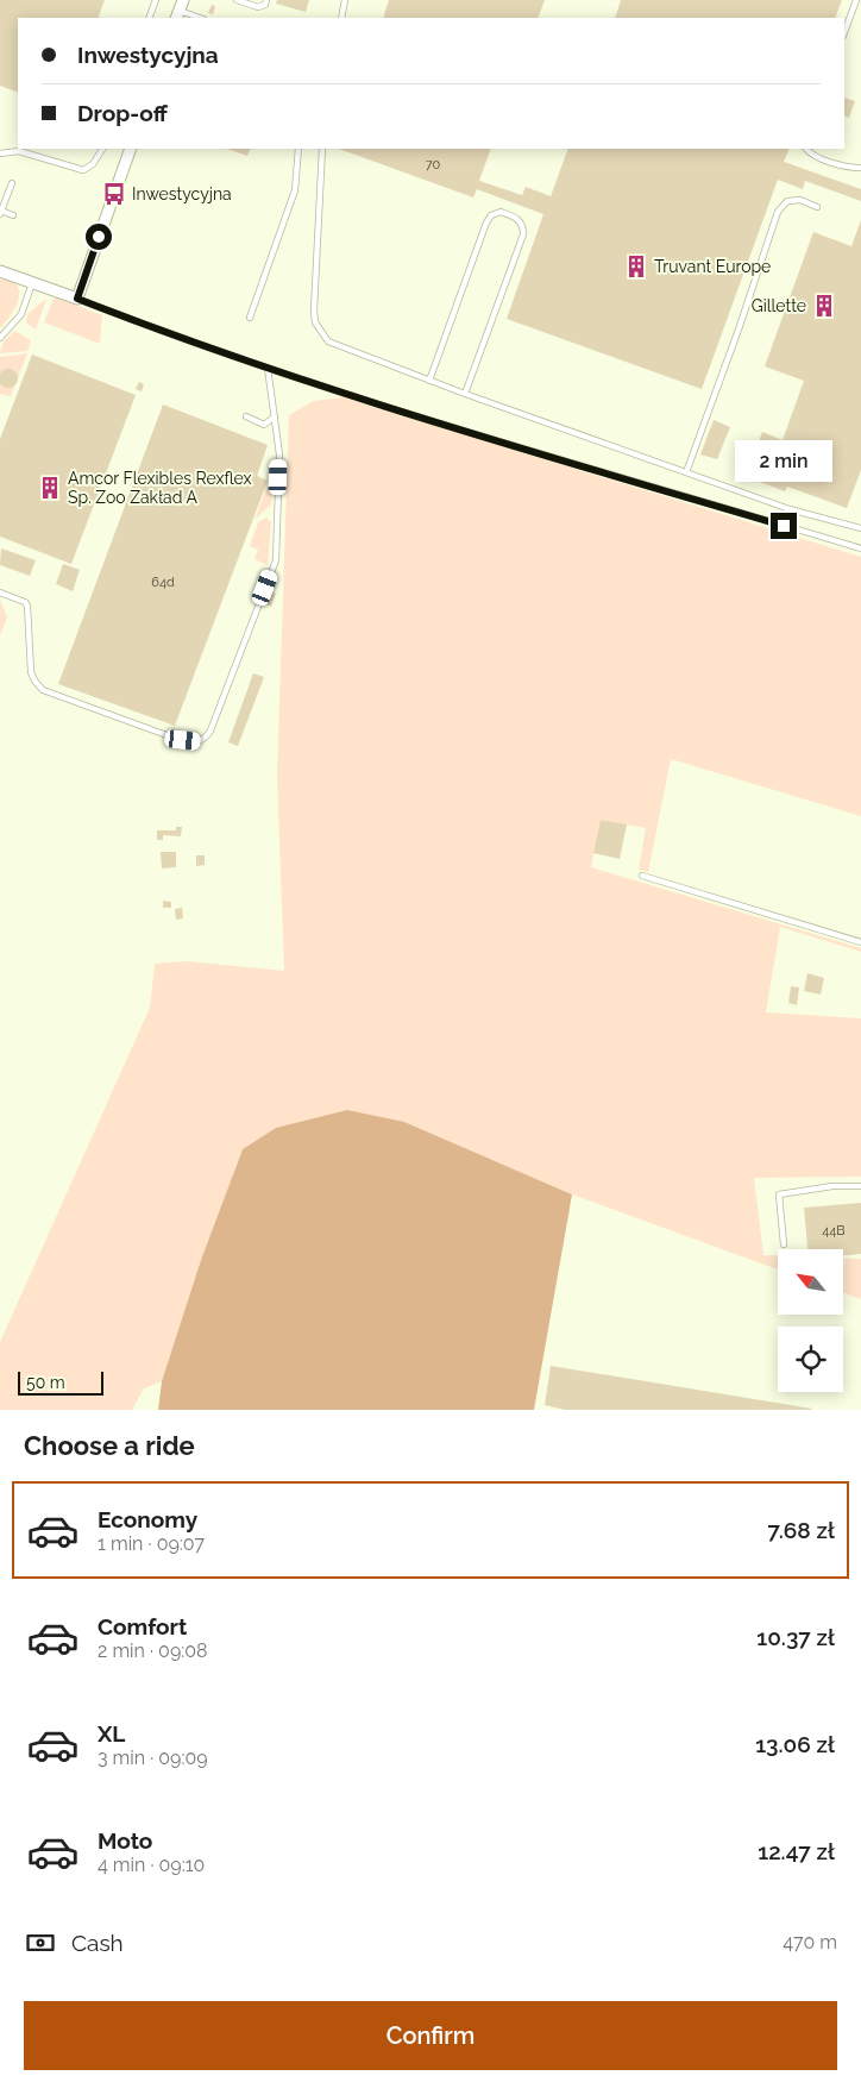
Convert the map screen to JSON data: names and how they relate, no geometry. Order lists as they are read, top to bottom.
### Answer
{
  "places": {
    "bus stop": ["Inwestycyjna"],
    "building": ["Truvant Europe", "Gillette", "Amcor Flexibles Rexflex Sp. Zoo Zakład A"]
  },
  "house_numbers": ["70", "64d", "44B"],
  "scale_bar": "50 m",
  "north": "top left",
  "page": {
    "banner": ["Inwestycyjna", "Drop-off"],
    "bubble": "2 min",
    "scale": "50 m",
    "heading": "Choose a ride",
    "list": [
      {
        "name": "Economy",
        "note": "1 min · 09:07",
        "value": "7.68 zł"
      },
      {
        "name": "Comfort",
        "note": "2 min · 09:08",
        "value": "10.37 zł"
      },
      {
        "name": "XL",
        "note": "3 min · 09:09",
        "value": "13.06 zł"
      },
      {
        "name": "Moto",
        "note": "4 min · 09:10",
        "value": "12.47 zł"
      }
    ],
    "pay": ["Cash", "470 m"],
    "buttons": "Confirm"
  }
}
